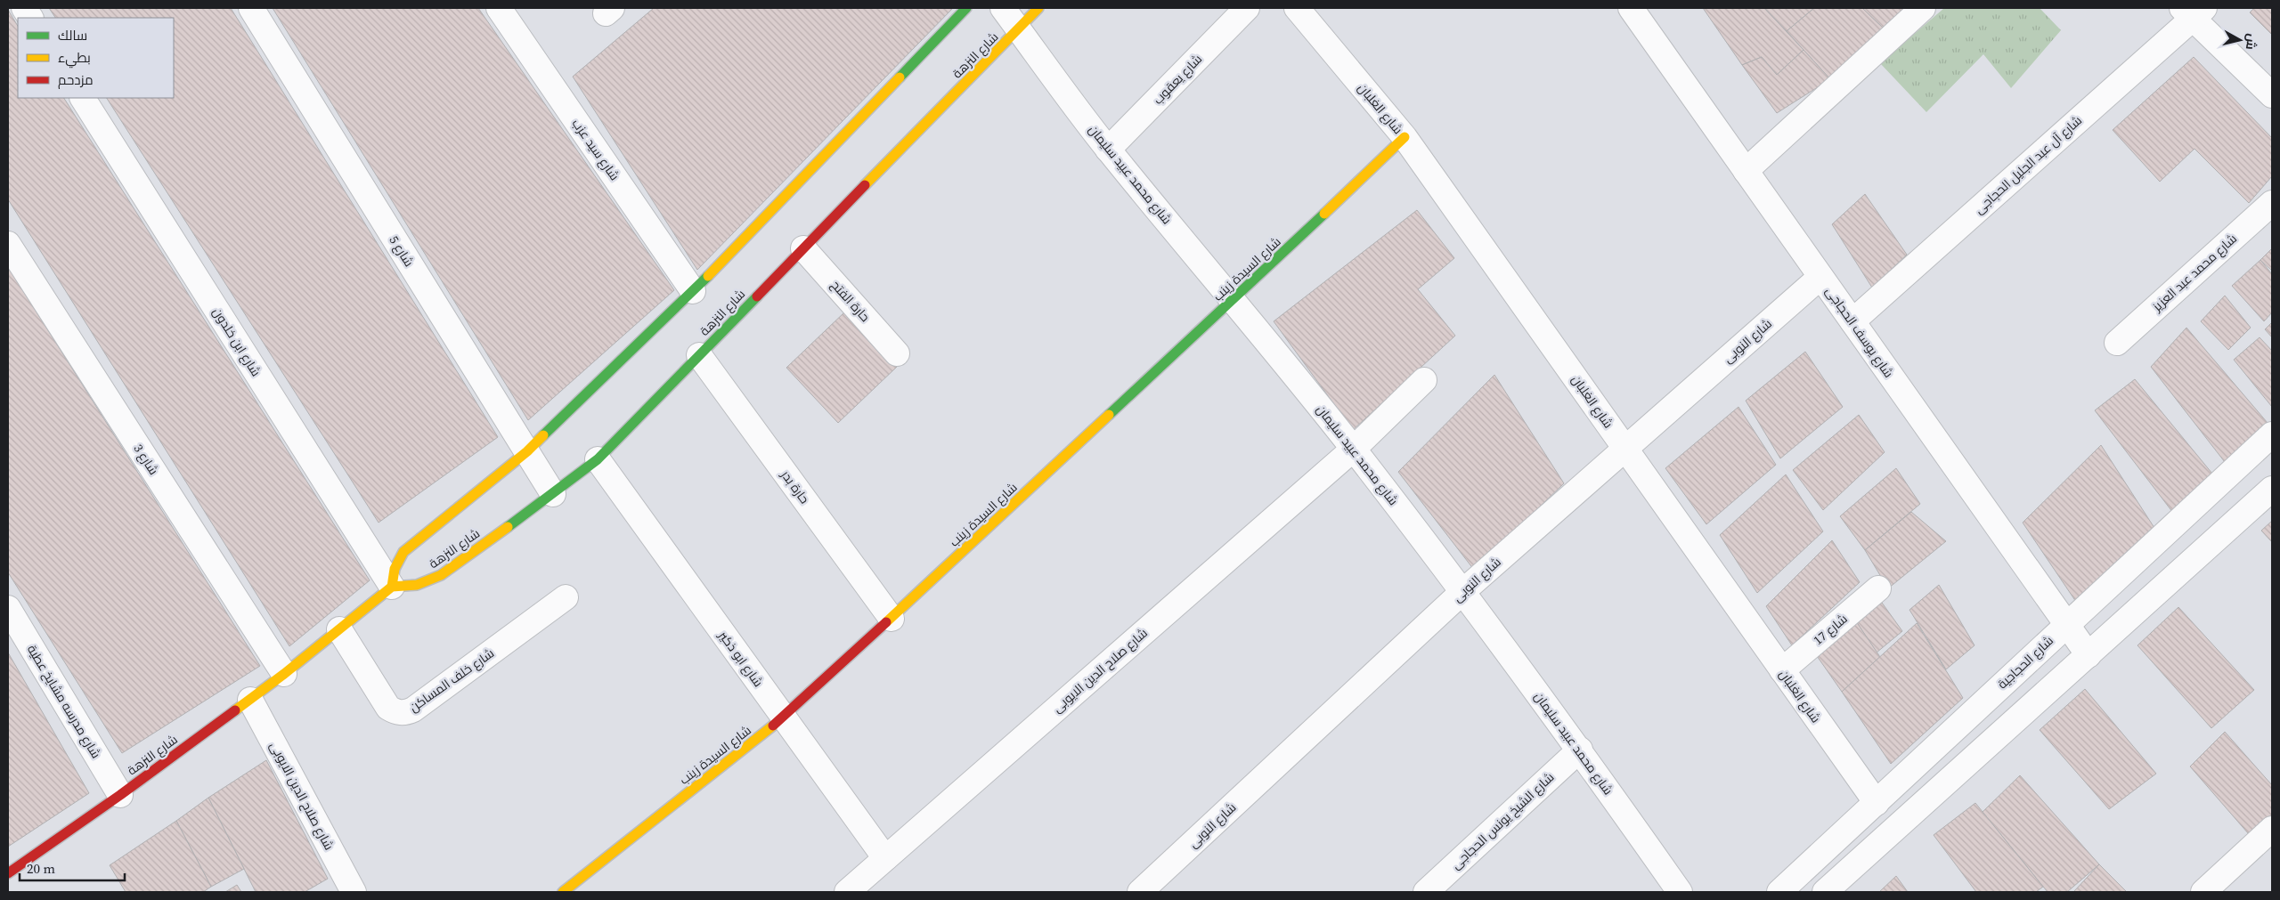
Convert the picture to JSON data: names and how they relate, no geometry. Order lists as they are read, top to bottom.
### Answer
{
  "streets": {
    "main road": ["شارع النزهة", "شارع السيدة زينب"],
    "street": [
      "شارع يعقوب",
      "شارع الغلبان",
      "شارع سيد عزب",
      "شارع آل عبد الجليل الحجاجى",
      "شارع محمد عبيد سليمان",
      "شارع 5",
      "شارع محمد عبد العزيز",
      "حارة الفتح",
      "شارع يوسف الحجاجى",
      "شارع النوبى",
      "شارع ابن خلدون",
      "شارع 3",
      "حارة بدر",
      "شارع 17",
      "شارع ابو ذكير",
      "شارع الحجاجية",
      "شارع صلاح الدين الايوبى",
      "شارع خلف المساكن",
      "شارع مدرسه مشايخ عطية",
      "شارع الشيخ يونس الحجاجى"
    ]
  },
  "crossings": [
    ["شارع النزهة", "شارع محمد عبيد سليمان"],
    ["شارع النزهة", "شارع 5"],
    ["شارع النزهة", "حارة الفتح"],
    ["شارع النزهة", "شارع ابن خلدون"],
    ["شارع النزهة", "شارع 3"],
    ["شارع النزهة", "حارة بدر"],
    ["شارع النزهة", "شارع ابو ذكير"],
    ["شارع النزهة", "شارع صلاح الدين الايوبى"],
    ["شارع النزهة", "شارع خلف المساكن"],
    ["شارع النزهة", "شارع مدرسه مشايخ عطية"],
    ["شارع يعقوب", "شارع محمد عبيد سليمان"],
    ["شارع الغلبان", "شارع السيدة زينب"],
    ["شارع الغلبان", "شارع النوبى"],
    ["شارع الغلبان", "شارع 17"],
    ["شارع الغلبان", "شارع الحجاجية"],
    ["شارع آل عبد الجليل الحجاجى", "شارع يوسف الحجاجى"],
    ["شارع محمد عبيد سليمان", "شارع السيدة زينب"],
    ["شارع محمد عبيد سليمان", "شارع النوبى"],
    ["شارع محمد عبيد سليمان", "شارع صلاح الدين الايوبى"],
    ["شارع محمد عبيد سليمان", "شارع الشيخ يونس الحجاجى"],
    ["شارع السيدة زينب", "حارة بدر"],
    ["شارع السيدة زينب", "شارع ابو ذكير"],
    ["شارع يوسف الحجاجى", "شارع النوبى"],
    ["شارع يوسف الحجاجى", "شارع الحجاجية"],
    ["شارع ابو ذكير", "شارع صلاح الدين الايوبى"]
  ],
  "legend": ["سالك", "بطيء", "مزدحم"],
  "scale_bar": "20 m",
  "north": "right"
}
